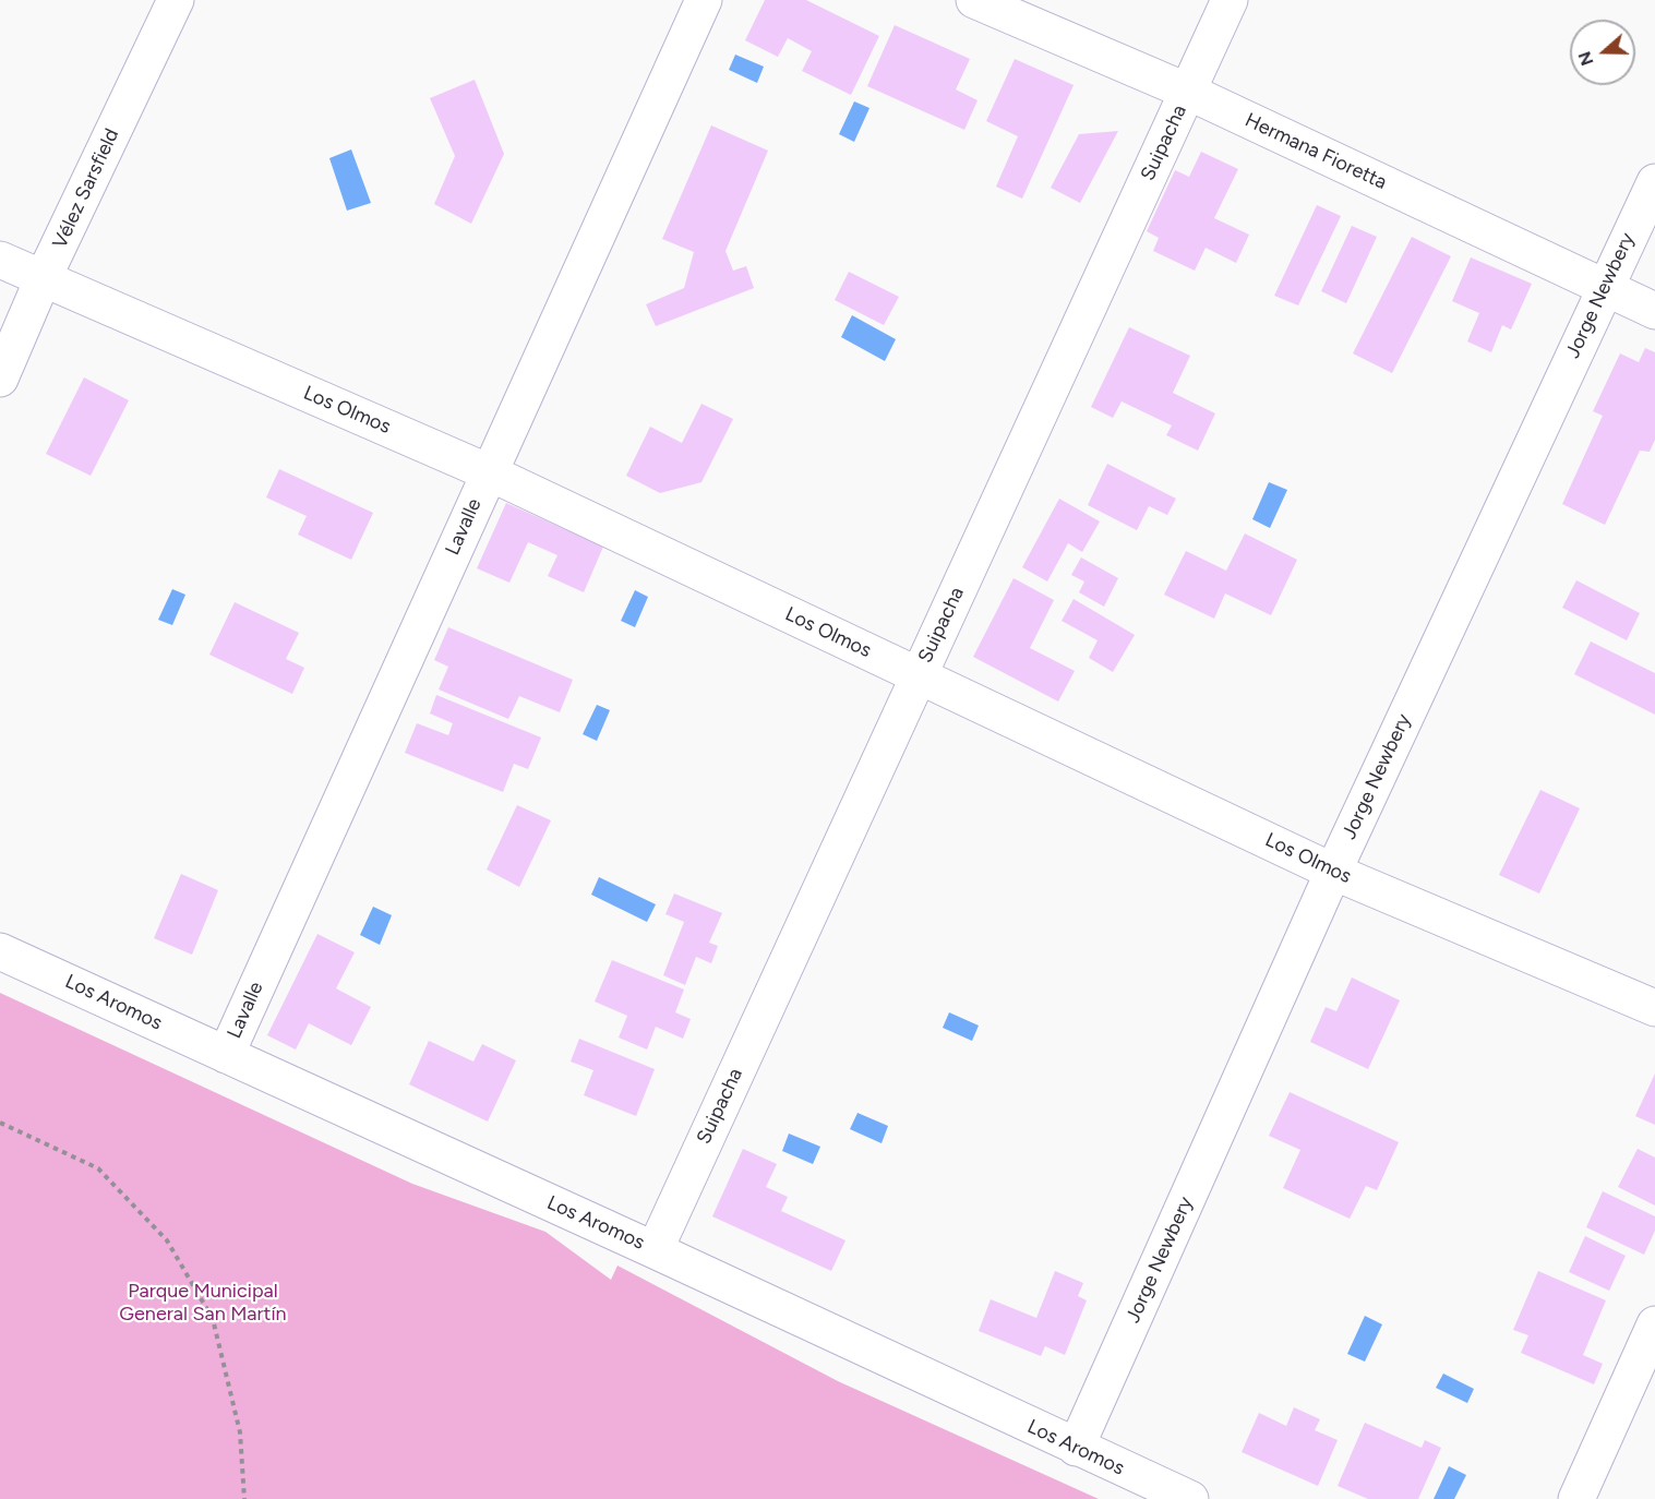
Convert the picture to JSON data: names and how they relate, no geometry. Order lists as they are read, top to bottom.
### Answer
{
  "streets": {
    "street": [
      "Suipacha",
      "Hermana Fioretta",
      "Vélez Sarsfield",
      "Jorge Newbery",
      "Los Olmos",
      "Lavalle",
      "Los Aromos"
    ]
  },
  "crossings": [
    ["Suipacha", "Hermana Fioretta"],
    ["Suipacha", "Los Olmos"],
    ["Suipacha", "Los Aromos"],
    ["Hermana Fioretta", "Jorge Newbery"],
    ["Vélez Sarsfield", "Los Olmos"],
    ["Jorge Newbery", "Los Olmos"],
    ["Jorge Newbery", "Los Aromos"],
    ["Los Olmos", "Lavalle"],
    ["Lavalle", "Los Aromos"]
  ],
  "parks": ["Parque Municipal General San Martín"],
  "north": "left"
}
